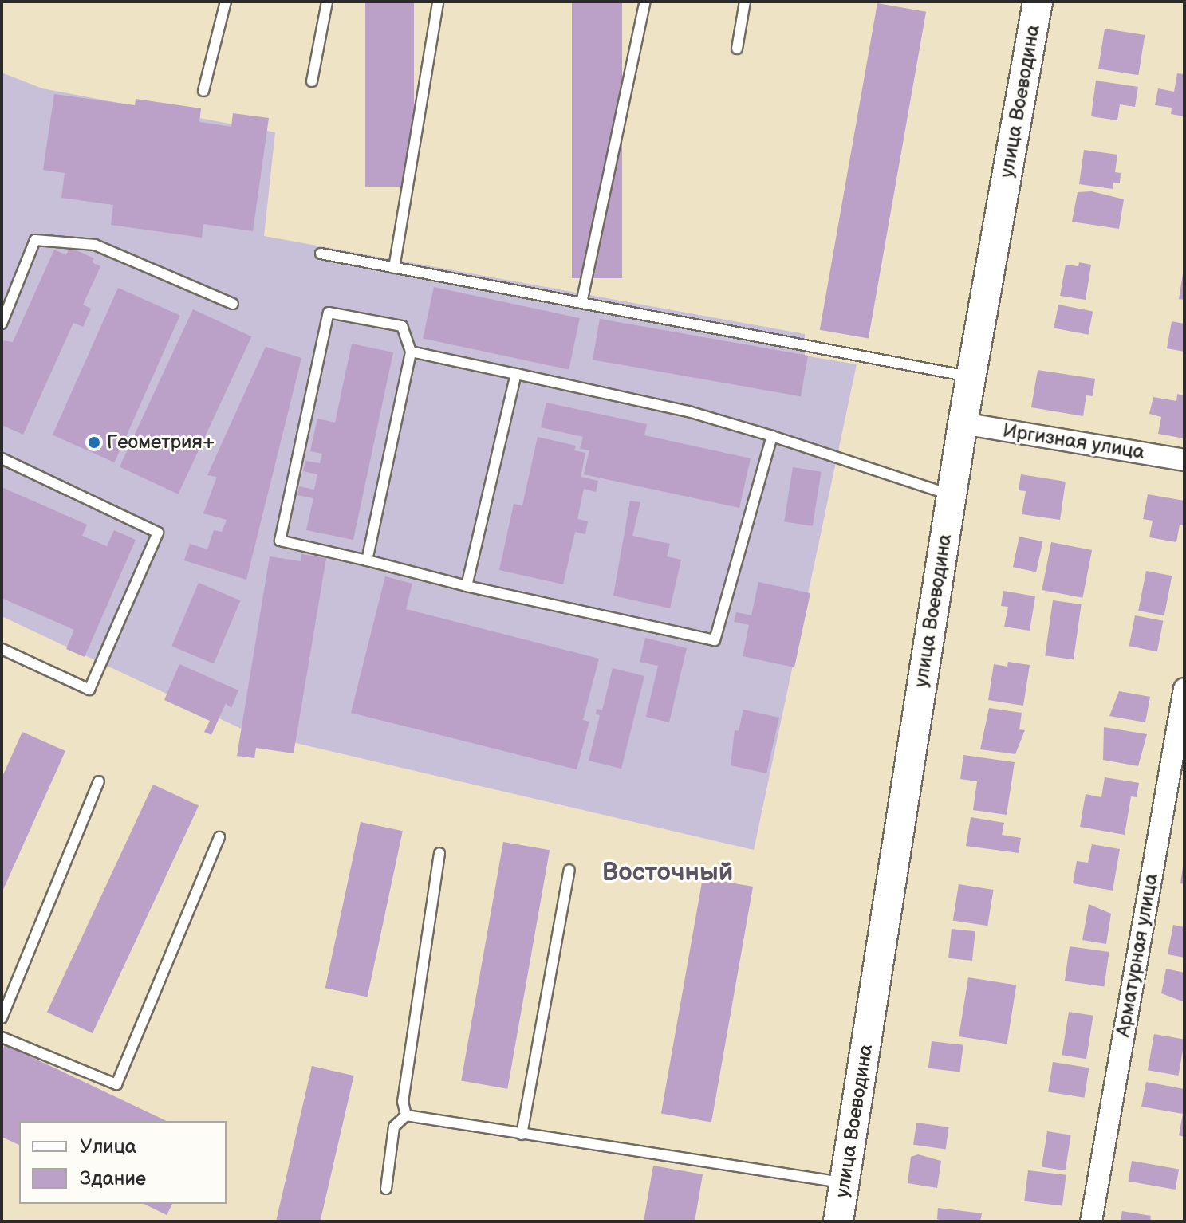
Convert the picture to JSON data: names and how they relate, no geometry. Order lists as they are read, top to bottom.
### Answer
{
  "streets": {
    "street": ["улица Воеводина", "Иргизная улица", "Арматурная улица"]
  },
  "crossings": [
    ["улица Воеводина", "Иргизная улица"]
  ],
  "districts": ["Восточный"],
  "places": ["Геометрия+"],
  "legend": ["Улица", "Здание"]
}
